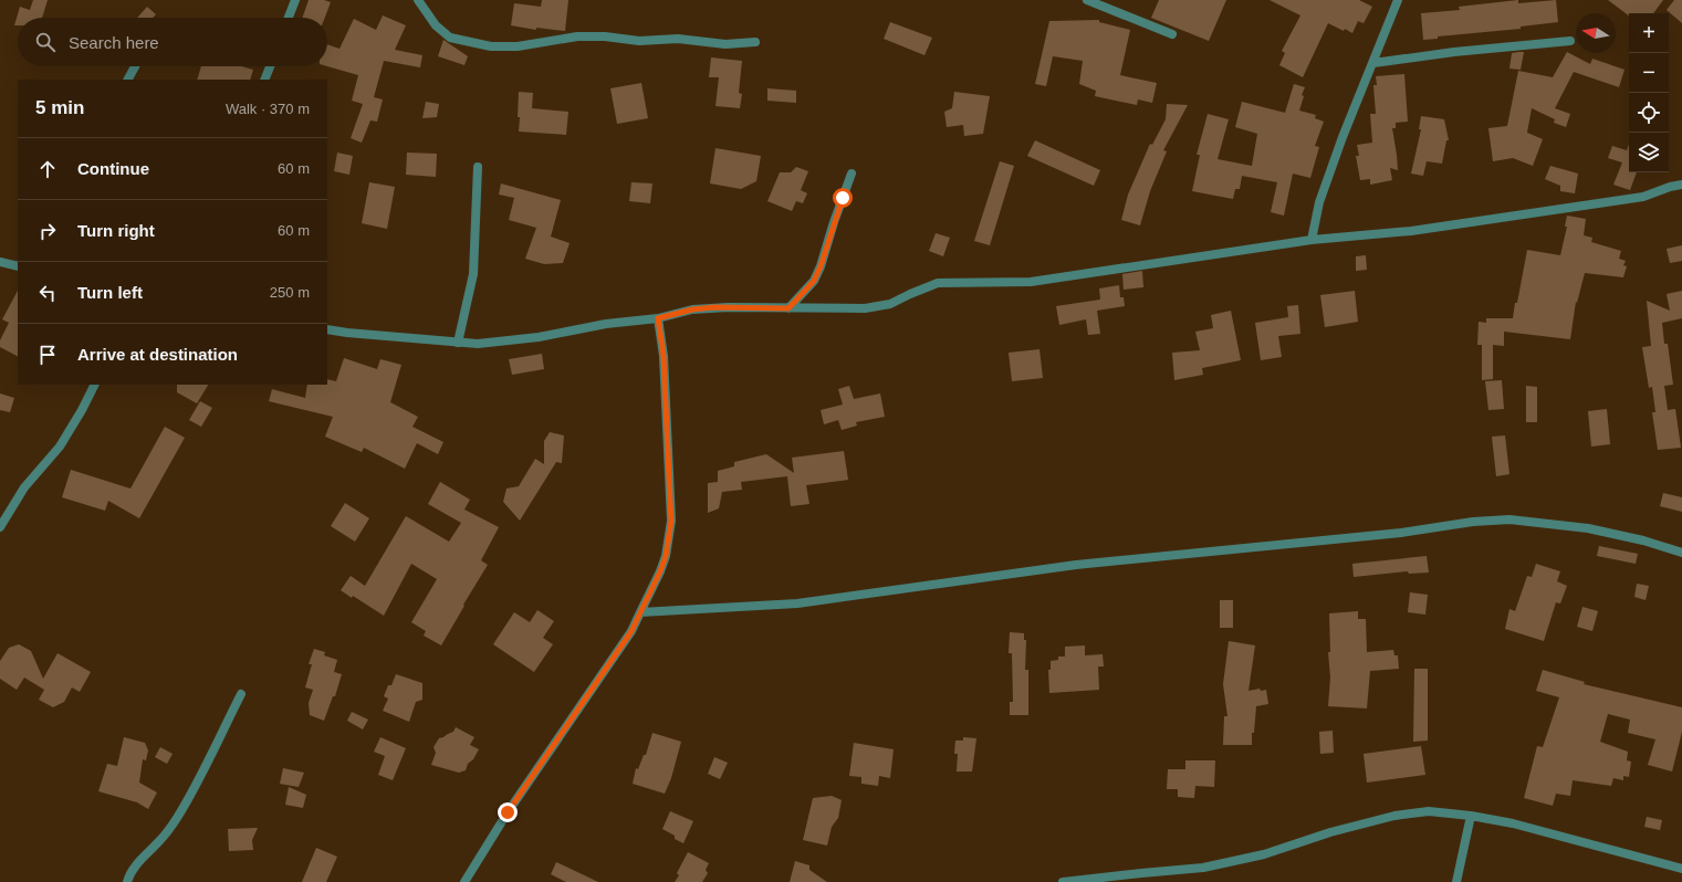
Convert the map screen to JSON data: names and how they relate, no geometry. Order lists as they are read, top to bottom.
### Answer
{
  "north": "left",
  "page": {
    "map_buttons": ["+", "−"],
    "search": "Search here",
    "heading": ["5 min", "Walk · 370 m"],
    "list": [
      ["Continue", "60 m"],
      ["Turn right", "60 m"],
      ["Turn left", "250 m"],
      "Arrive at destination"
    ]
  }
}
